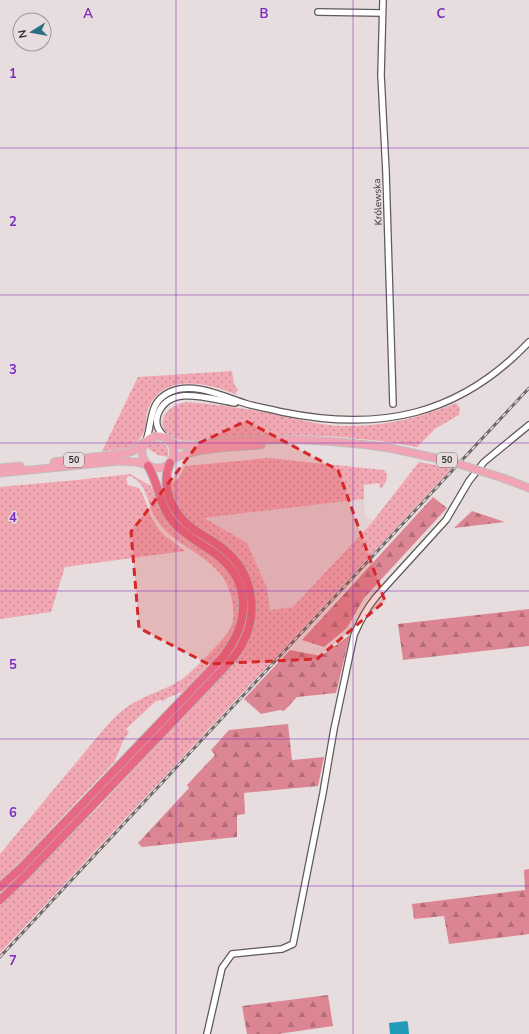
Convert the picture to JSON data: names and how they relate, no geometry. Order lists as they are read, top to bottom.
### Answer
{
  "streets": {
    "main road": ["50"],
    "street": ["Królewska"]
  },
  "north": "left",
  "grid": {
    "columns": ["A", "B", "C"],
    "rows": [
      "1",
      "2",
      "3",
      "4",
      "5",
      "6",
      "7"
    ]
  }
}
